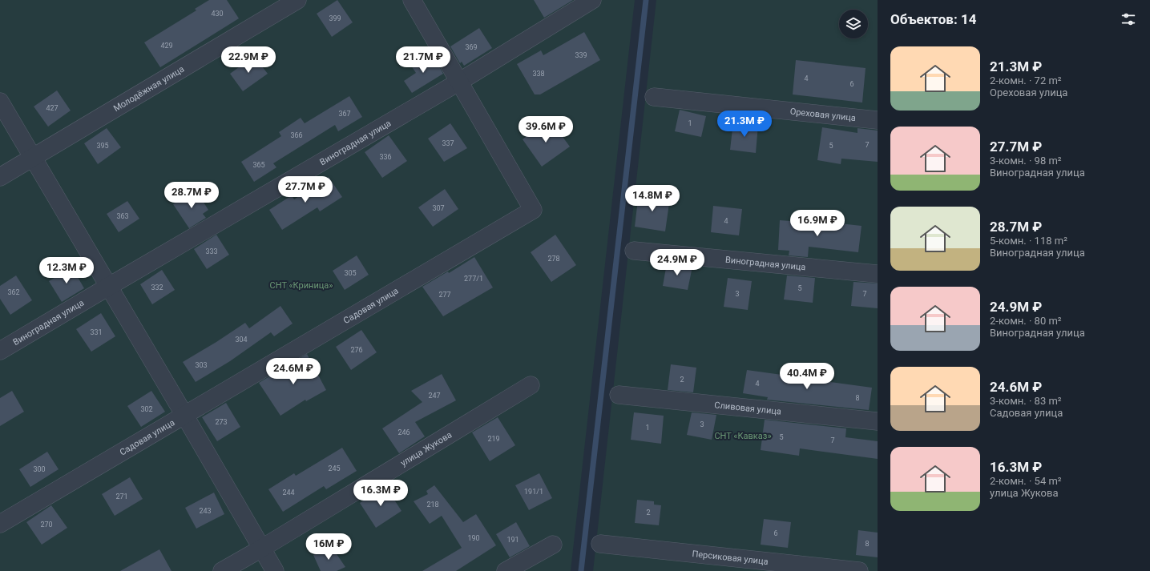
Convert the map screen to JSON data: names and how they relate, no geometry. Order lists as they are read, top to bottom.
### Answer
{
  "streets": {
    "street": [
      "Молодёжная улица",
      "Ореховая улица",
      "Виноградная улица",
      "Садовая улица",
      "Сливовая улица",
      "улица Жукова",
      "Персиковая улица"
    ]
  },
  "crossings": [
    ["Виноградная улица", "Садовая улица"]
  ],
  "parks": ["СНТ «Криница»", "СНТ «Кавказ»"],
  "house_numbers": [
    "430",
    "399",
    "429",
    "369",
    "339",
    "338",
    "4",
    "6",
    "427",
    "367",
    "1",
    "366",
    "337",
    "7",
    "395",
    "5",
    "336",
    "365",
    "307",
    "363",
    "4",
    "333",
    "278",
    "305",
    "277/1",
    "332",
    "5",
    "362",
    "3",
    "7",
    "277",
    "331",
    "304",
    "276",
    "303",
    "2",
    "4",
    "247",
    "8",
    "302",
    "273",
    "3",
    "1",
    "246",
    "5",
    "219",
    "7",
    "245",
    "300",
    "191/1",
    "244",
    "271",
    "218",
    "243",
    "2",
    "270",
    "6",
    "190",
    "191",
    "8"
  ],
  "page": {
    "heading": "Объектов: 14",
    "list": [
      {
        "name": "21.3M ₽",
        "note": "2-комн. · 72 m² · Ореховая улица"
      },
      {
        "name": "27.7M ₽",
        "note": "3-комн. · 98 m² · Виноградная улица"
      },
      {
        "name": "28.7M ₽",
        "note": "5-комн. · 118 m² · Виноградная улица"
      },
      {
        "name": "24.9M ₽",
        "note": "2-комн. · 80 m² · Виноградная улица"
      },
      {
        "name": "24.6M ₽",
        "note": "3-комн. · 83 m² · Садовая улица"
      },
      {
        "name": "16.3M ₽",
        "note": "2-комн. · 54 m² · улица Жукова"
      }
    ],
    "price": [
      "22.9M ₽",
      "21.7M ₽",
      "21.3M ₽",
      "39.6M ₽",
      "27.7M ₽",
      "28.7M ₽",
      "14.8M ₽",
      "16.9M ₽",
      "24.9M ₽",
      "12.3M ₽",
      "24.6M ₽",
      "40.4M ₽",
      "16.3M ₽",
      "16M ₽"
    ]
  }
}
